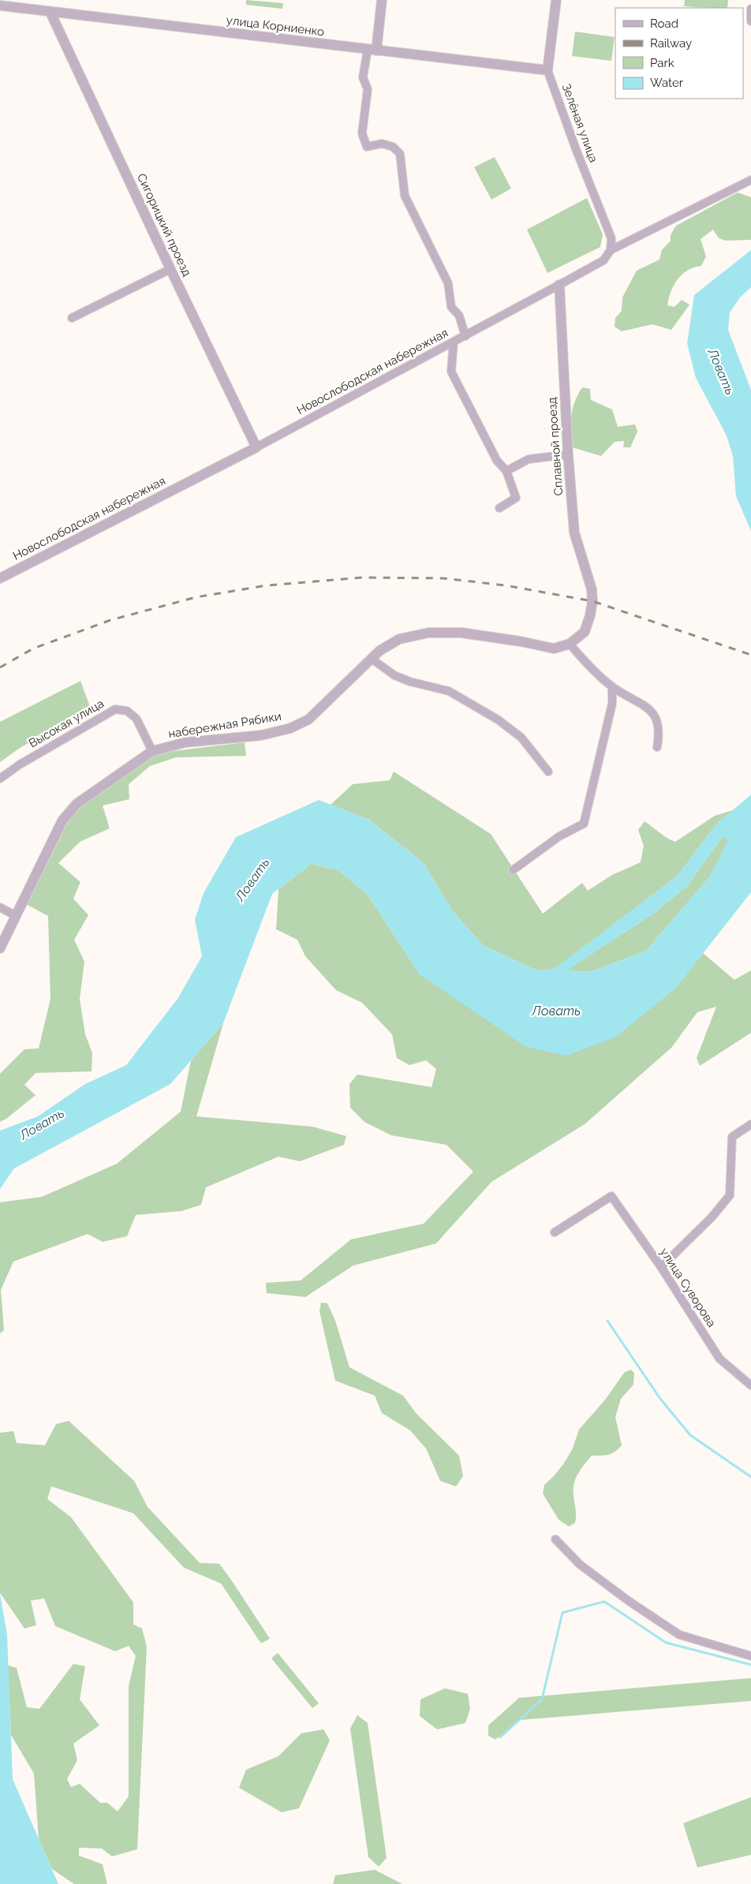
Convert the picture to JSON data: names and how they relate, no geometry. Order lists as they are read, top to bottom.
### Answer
{
  "streets": {
    "street": [
      "улица Корниенко",
      "Зелёная улица",
      "Сигорицкий проезд",
      "Новослободская набережная",
      "Сплавной проезд",
      "Высокая улица",
      "набережная Рябики",
      "улица Суворова"
    ]
  },
  "crossings": [
    ["улица Корниенко", "Зелёная улица"],
    ["улица Корниенко", "Сигорицкий проезд"],
    ["Зелёная улица", "Новослободская набережная"],
    ["Сигорицкий проезд", "Новослободская набережная"],
    ["Новослободская набережная", "Сплавной проезд"],
    ["Сплавной проезд", "набережная Рябики"],
    ["Высокая улица", "набережная Рябики"]
  ],
  "water": ["Ловать"],
  "legend": [
    "Road",
    "Railway",
    "Park",
    "Water"
  ]
}
